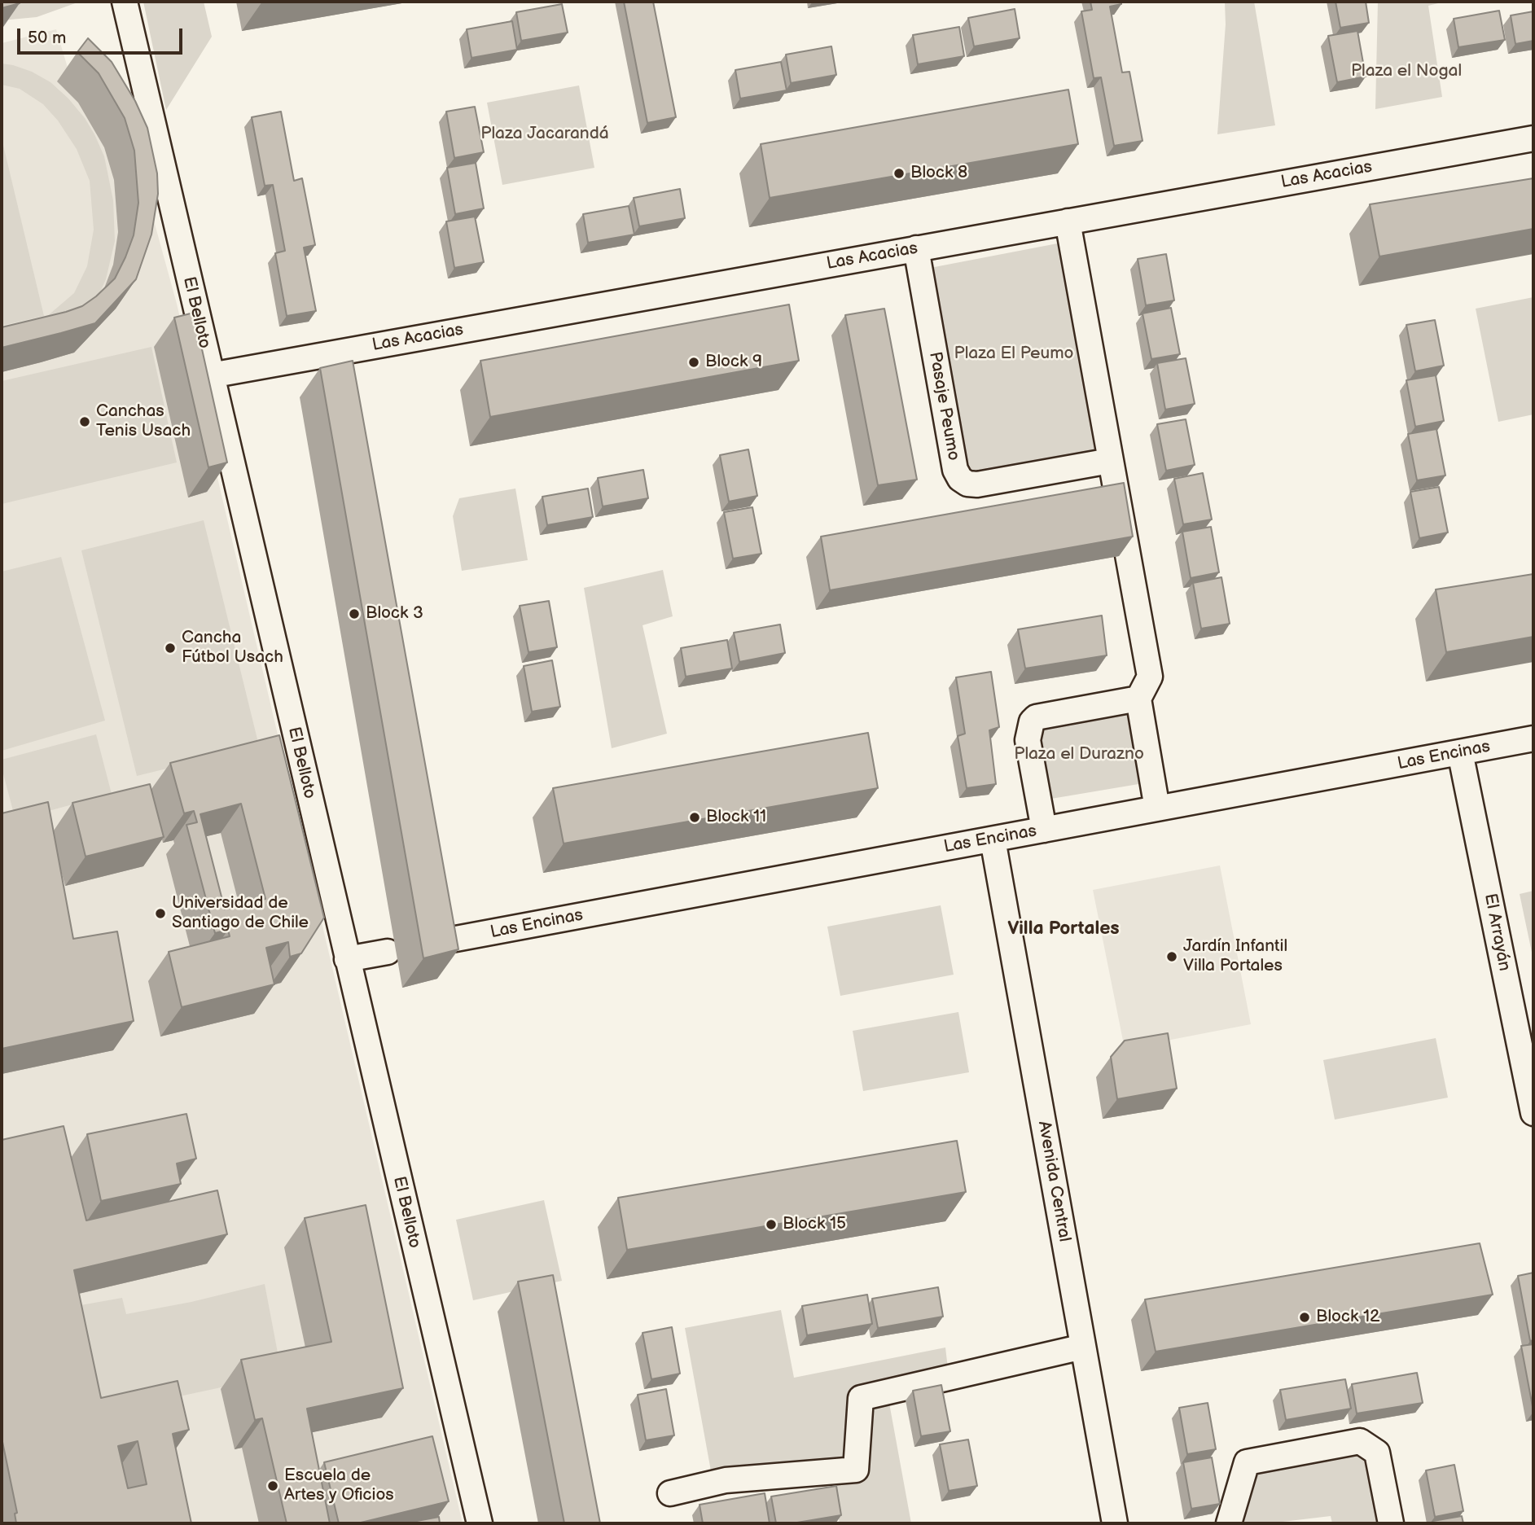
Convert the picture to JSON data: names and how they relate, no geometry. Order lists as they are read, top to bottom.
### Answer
{
  "streets": {
    "street": [
      "Las Acacias",
      "El Belloto",
      "Pasaje Peumo",
      "Las Encinas",
      "El Arrayán",
      "Avenida Central"
    ]
  },
  "crossings": [
    ["Las Acacias", "El Belloto"],
    ["Las Acacias", "Pasaje Peumo"],
    ["Las Encinas", "El Arrayán"],
    ["Las Encinas", "Avenida Central"]
  ],
  "districts": ["Villa Portales"],
  "parks": [
    "Plaza el Nogal",
    "Plaza Jacarandá",
    "Plaza El Peumo",
    "Plaza el Durazno"
  ],
  "places": [
    "Block 8",
    "Block 9",
    "Canchas Tenis Usach",
    "Block 3",
    "Cancha Fútbol Usach",
    "Block 11",
    "Universidad de Santiago de Chile",
    "Jardín Infantil Villa Portales",
    "Block 15",
    "Block 12",
    "Escuela de Artes y Oficios"
  ],
  "scale_bar": "50 m"
}
